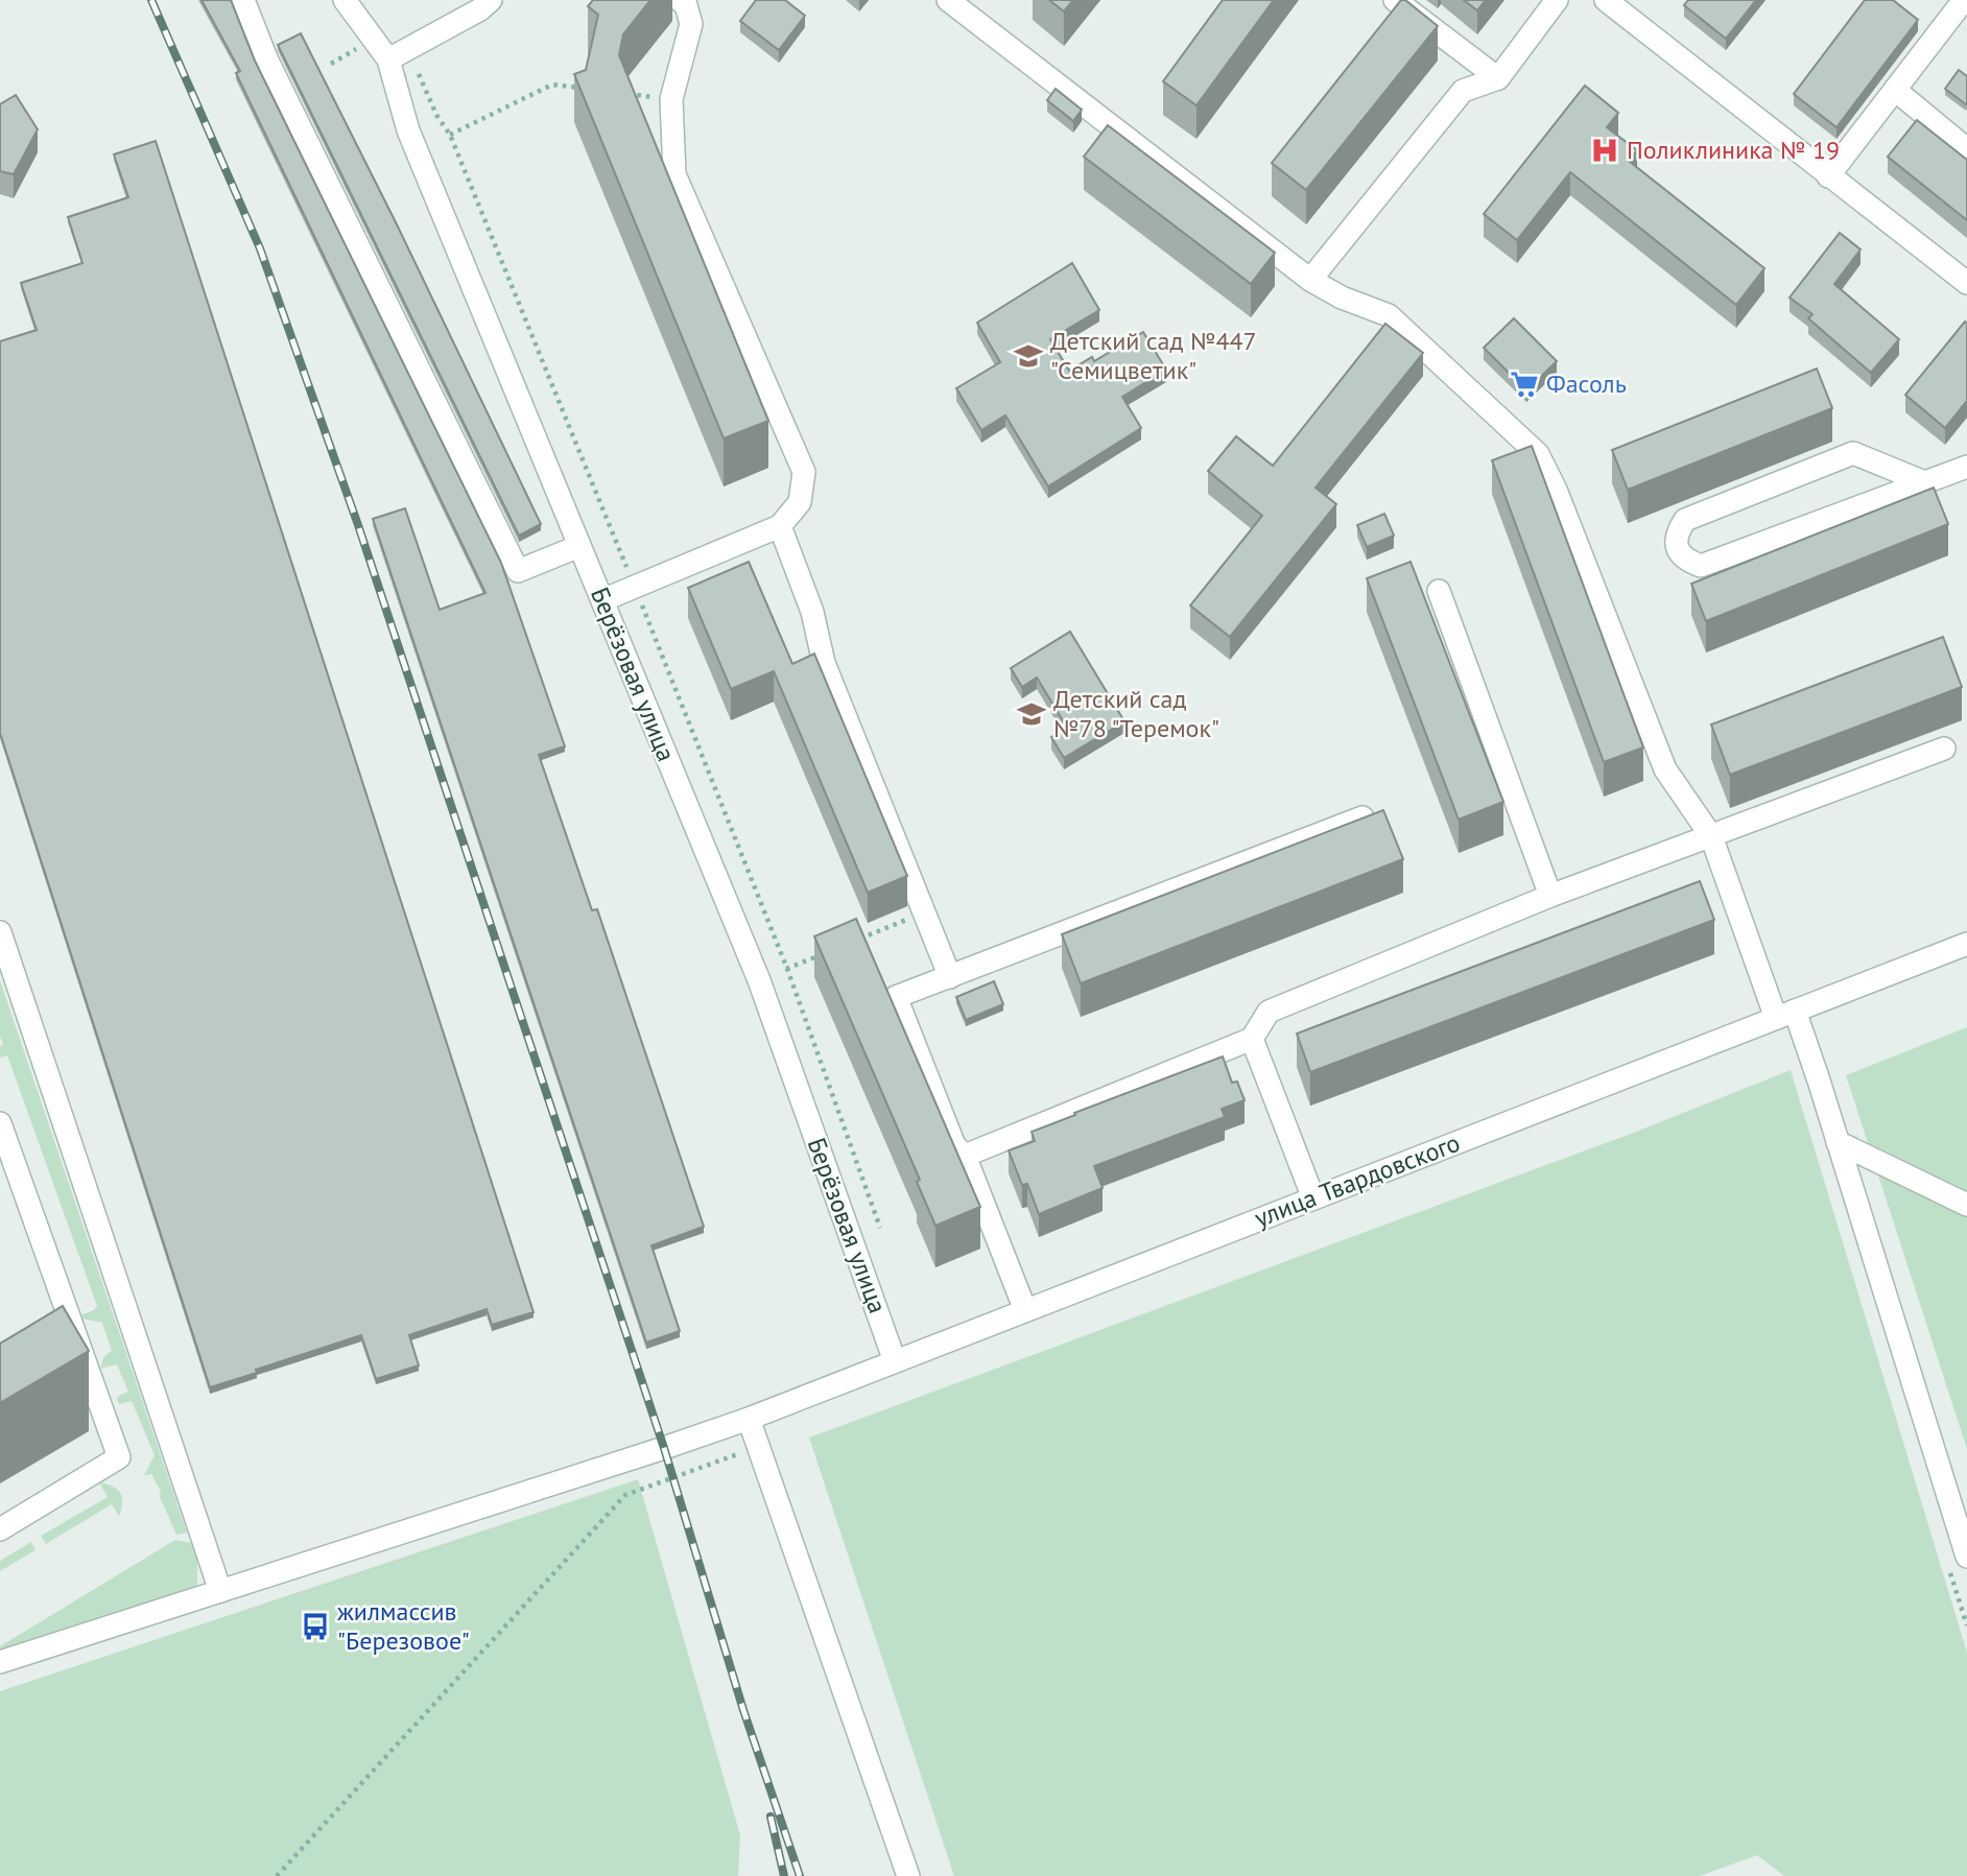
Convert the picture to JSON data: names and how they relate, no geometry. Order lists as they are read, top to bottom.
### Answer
{
  "streets": {
    "street": ["Берёзовая улица", "улица Твардовского"]
  },
  "crossings": [
    ["Берёзовая улица", "улица Твардовского"]
  ],
  "places": {
    "hospital": ["Поликлиника № 19"],
    "school or university": ["Детский сад №447 \"Семицветик\"", "Детский сад №78 \"Теремок\""],
    "supermarket": ["Фасоль"],
    "bus stop": ["жилмассив \"Березовое\""]
  }
}
